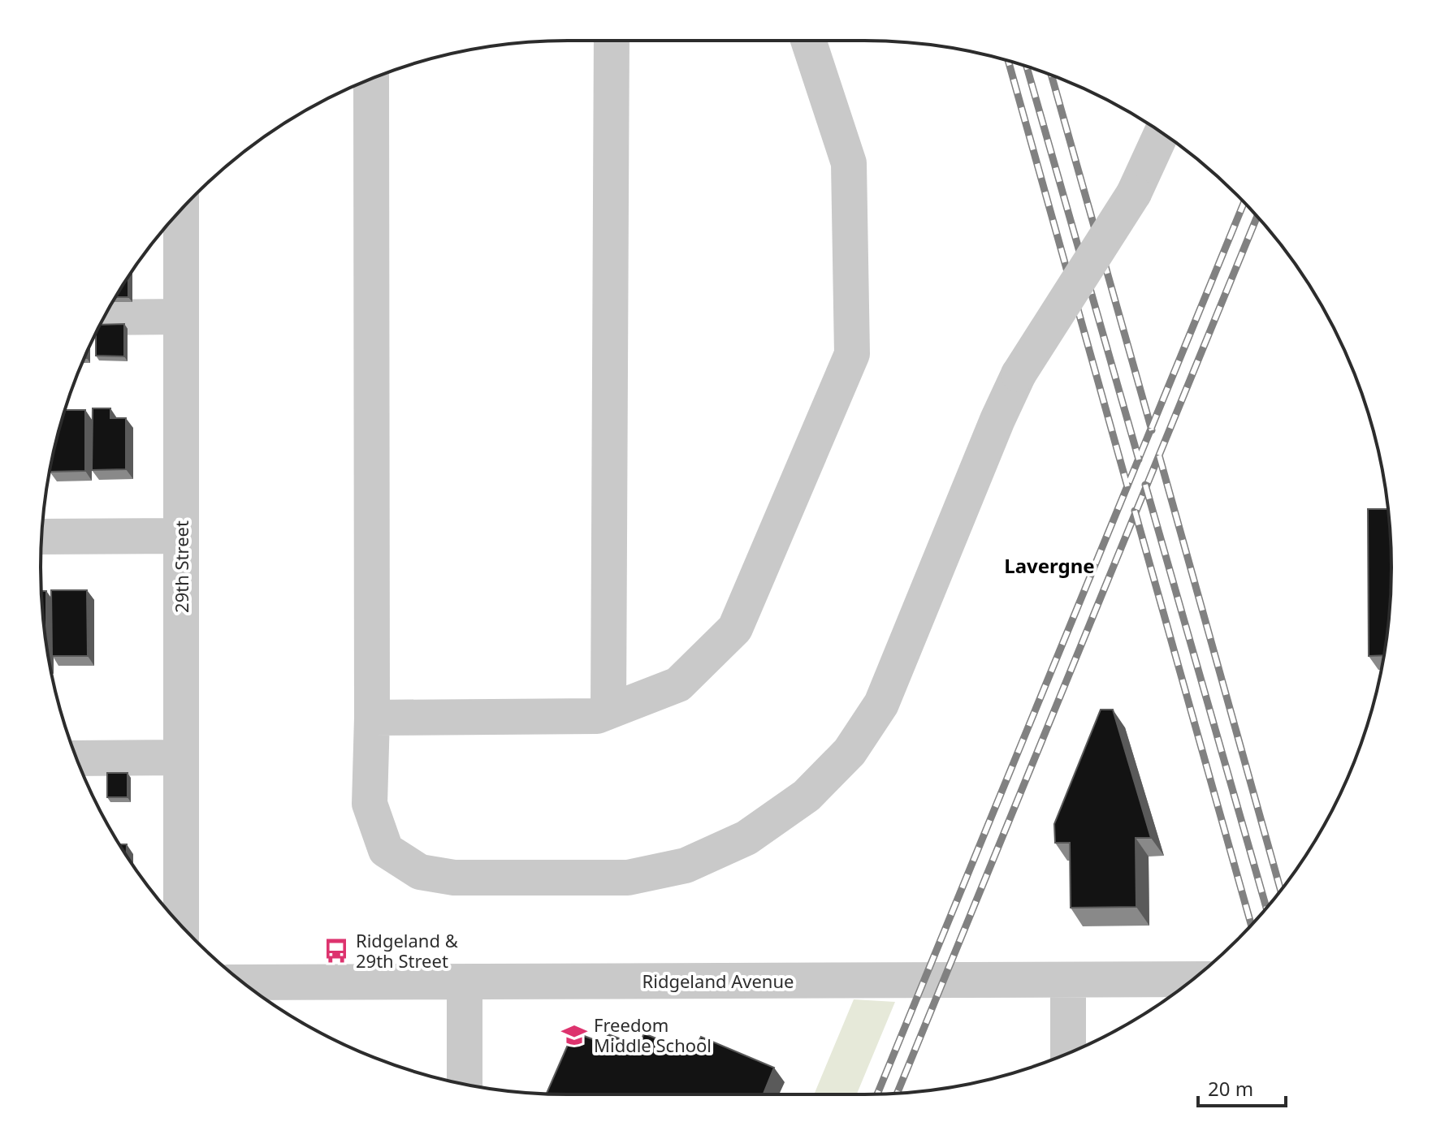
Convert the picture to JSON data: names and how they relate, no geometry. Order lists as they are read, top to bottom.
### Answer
{
  "streets": {
    "street": ["29th Street", "Ridgeland Avenue"]
  },
  "districts": ["Lavergne"],
  "places": {
    "bus stop": ["Ridgeland & 29th Street"],
    "school or university": ["Freedom Middle School"]
  },
  "scale_bar": "20 m"
}
